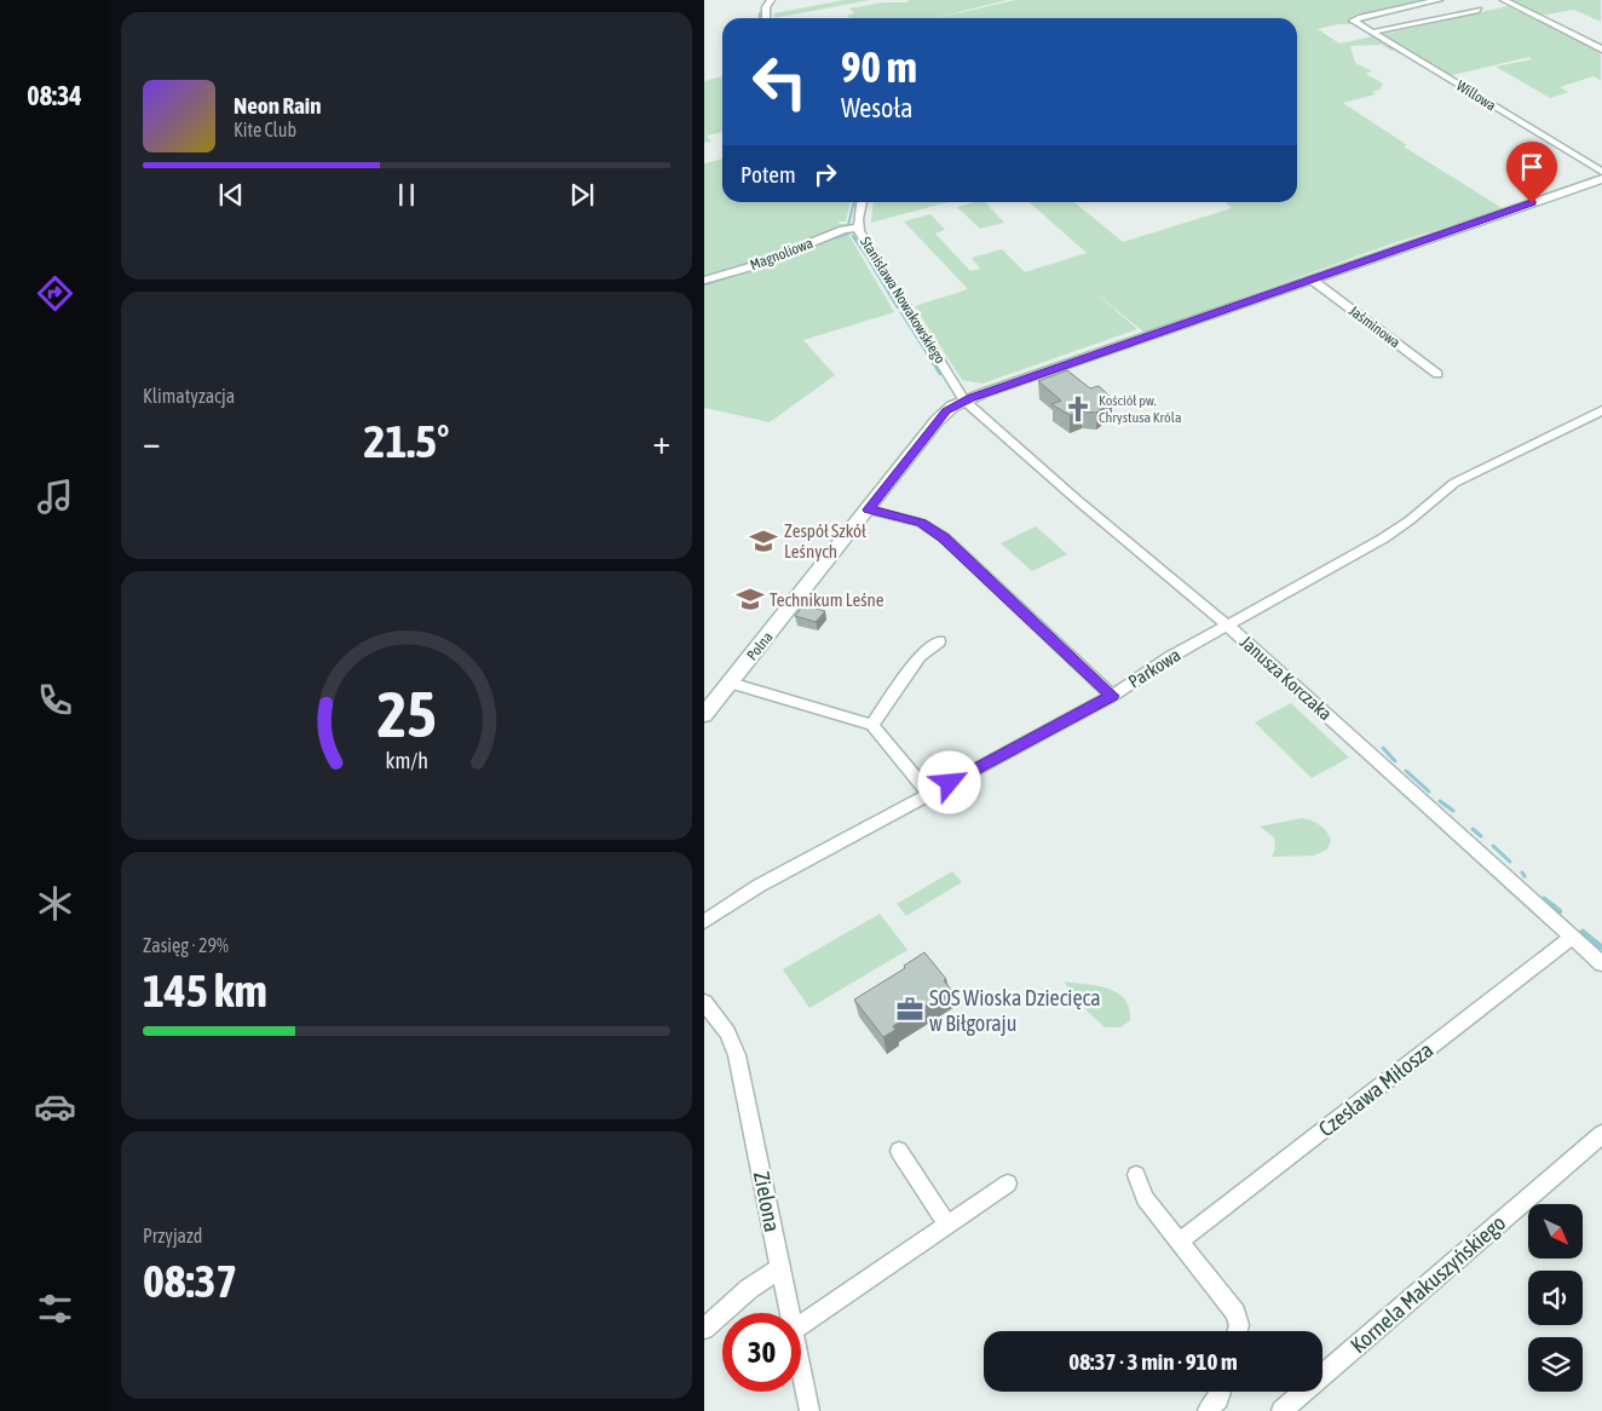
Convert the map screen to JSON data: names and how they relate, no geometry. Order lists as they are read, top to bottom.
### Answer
{
  "streets": {
    "street": [
      "Willowa",
      "Magnoliowa",
      "Stanisława Nowakowskiego",
      "Jaśminowa",
      "Polna",
      "Parkowa",
      "Janusza Korczaka",
      "Czesława Miłosza",
      "Zielona",
      "Kornela Makuszyńskiego"
    ]
  },
  "crossings": [
    ["Magnoliowa", "Stanisława Nowakowskiego"],
    ["Stanisława Nowakowskiego", "Polna"],
    ["Stanisława Nowakowskiego", "Janusza Korczaka"],
    ["Jaśminowa", "Polna"],
    ["Polna", "Janusza Korczaka"],
    ["Parkowa", "Janusza Korczaka"],
    ["Janusza Korczaka", "Czesława Miłosza"]
  ],
  "places": {
    "church": ["Kościół pw. Chrystusa Króla"],
    "school or university": ["Zespół Szkół Leśnych", "Technikum Leśne"],
    "office": ["SOS Wioska Dziecięca w Biłgoraju"]
  },
  "north": "bottom right",
  "page": {
    "tabs": "08:34",
    "turn": ["90 m", "Wesoła"],
    "song": ["Neon Rain", "Kite Club"],
    "then": "Potem",
    "tile": [
      "Klimatyzacja",
      ["Zasięg · 29%", "145 km"],
      ["Przyjazd", "08:37"]
    ],
    "heat": ["−", "21.5°", "+"],
    "limit": "30",
    "trip": "08:37 · 3 min · 910 m",
    "gauge": ["25", "km/h"]
  }
}
